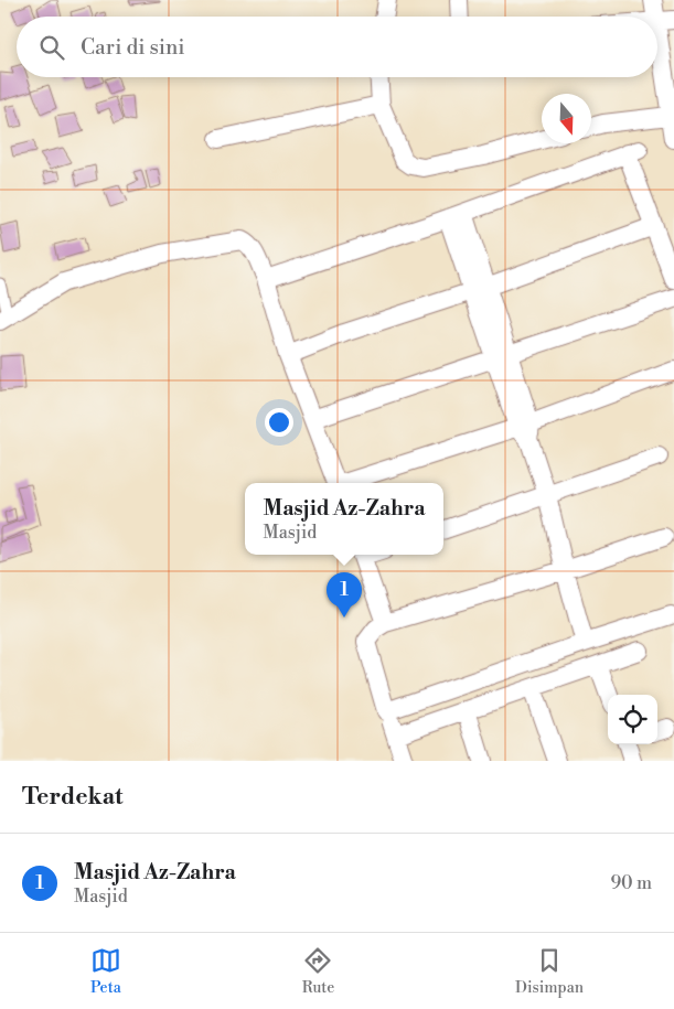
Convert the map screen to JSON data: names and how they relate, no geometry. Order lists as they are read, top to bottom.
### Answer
{
  "north": "bottom",
  "page": {
    "search": "Cari di sini",
    "popup": ["Masjid Az-Zahra", "Masjid"],
    "pins": "1",
    "heading": "Terdekat",
    "list": [
      {
        "mark": "1",
        "name": "Masjid Az-Zahra",
        "note": "Masjid",
        "value": "90 m"
      }
    ],
    "nav": ["Peta", "Rute", "Disimpan"]
  }
}
